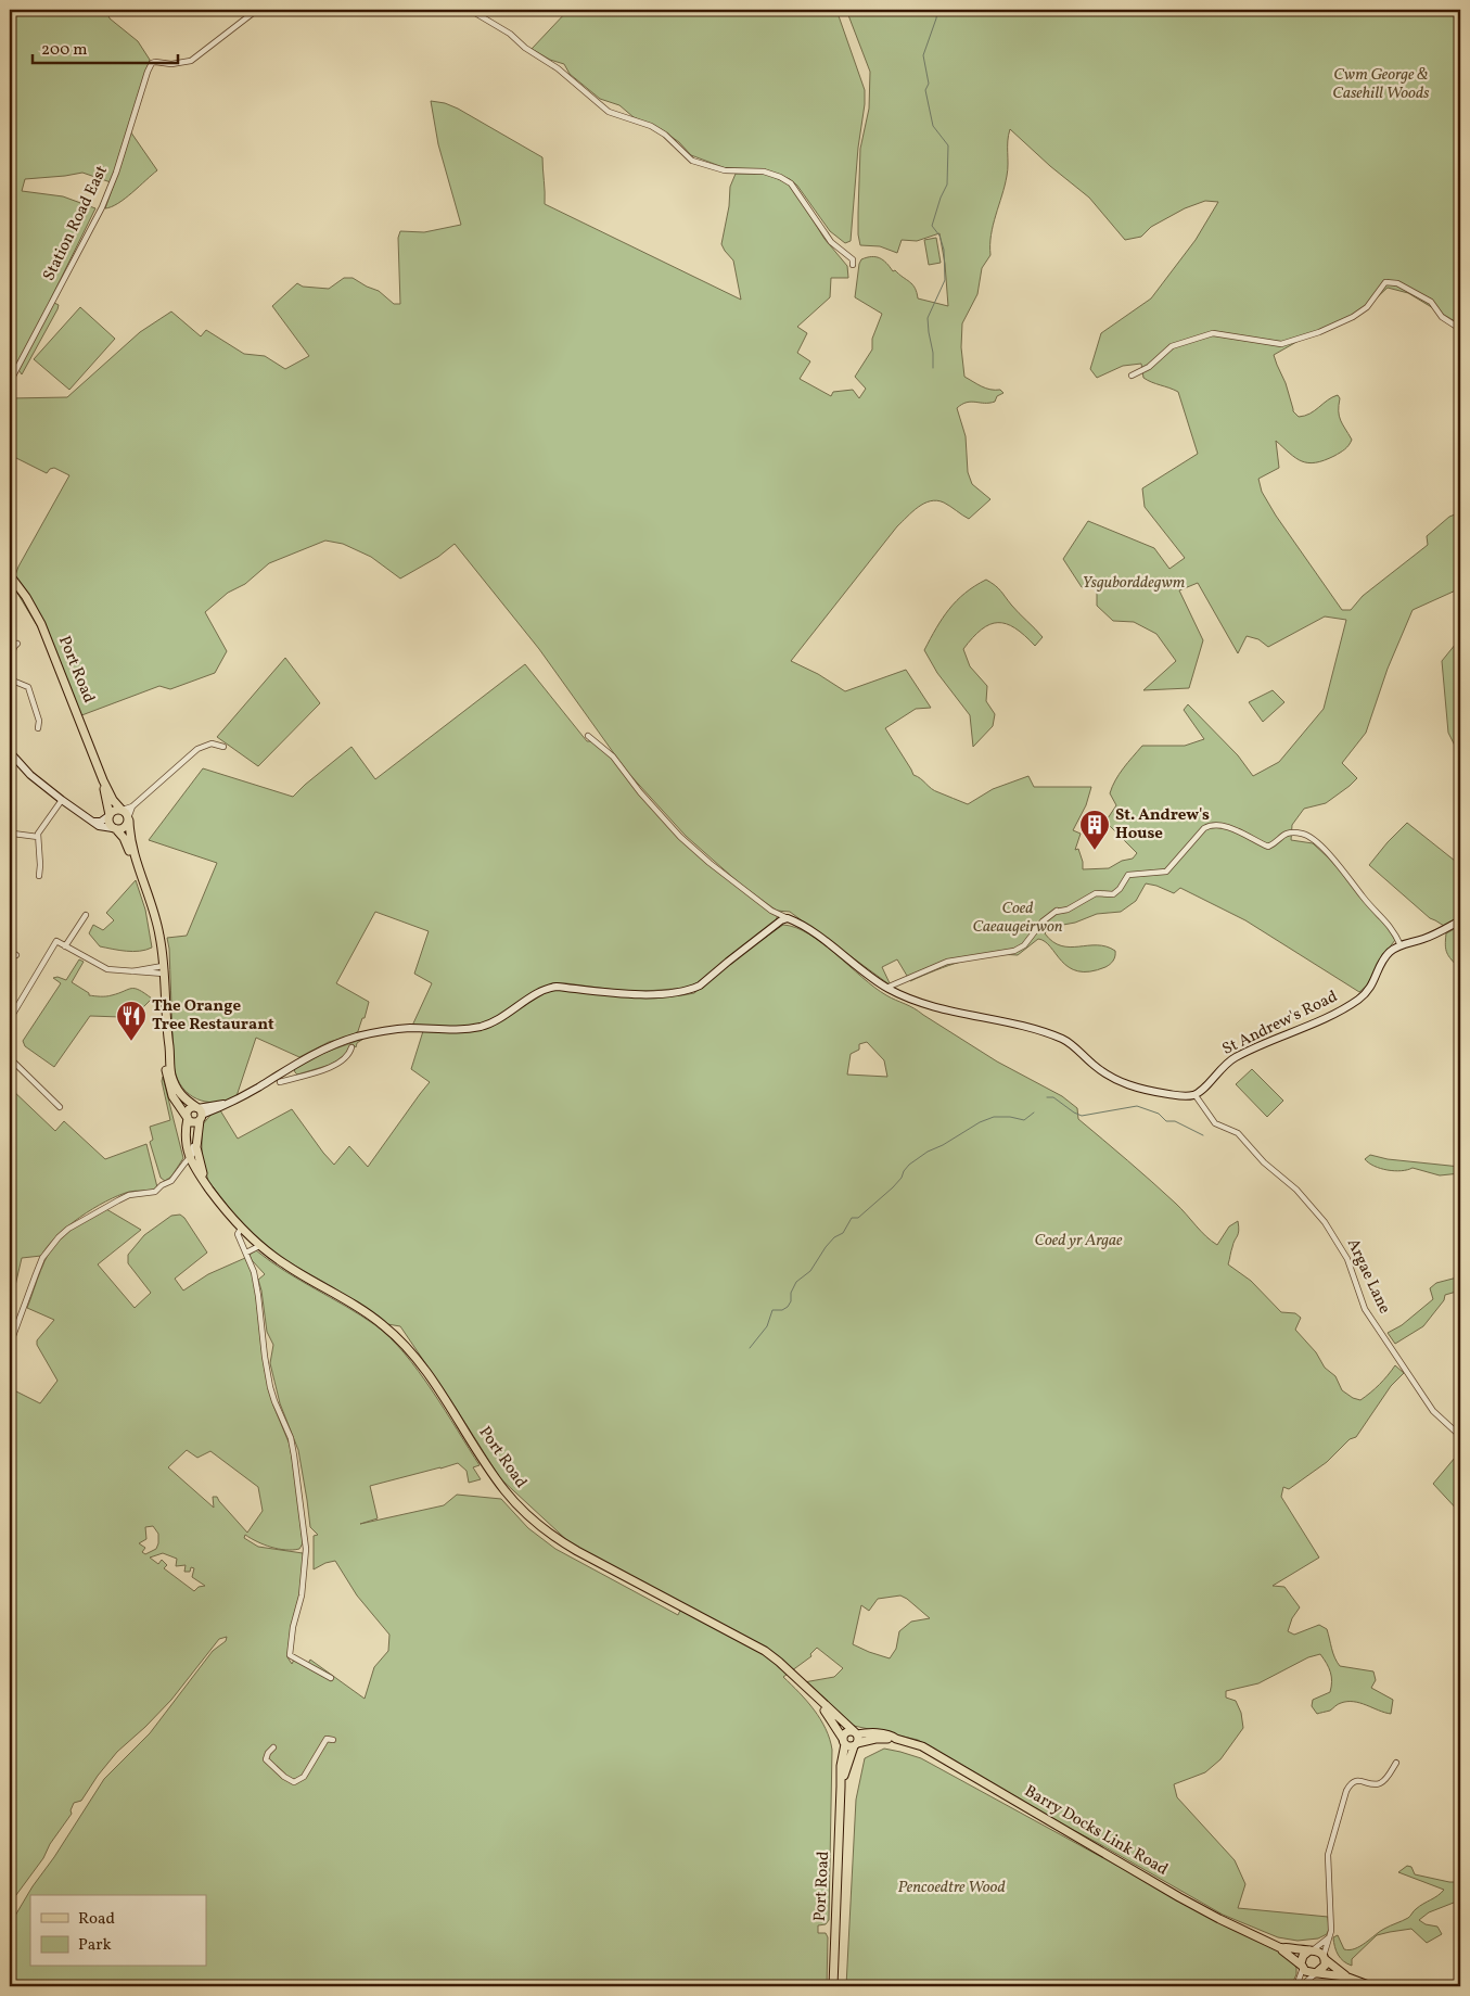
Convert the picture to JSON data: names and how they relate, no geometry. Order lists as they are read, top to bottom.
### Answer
{
  "streets": {
    "main road": ["Port Road", "Barry Docks Link Road"],
    "street": ["Station Road East", "St Andrew's Road", "Argae Lane"]
  },
  "crossings": [
    ["Port Road", "Barry Docks Link Road"],
    ["St Andrew's Road", "Argae Lane"]
  ],
  "parks": [
    "Cwm George & Casehill Woods",
    "Ysguborddegwm",
    "Coed Caeaugeirwon",
    "Coed yr Argae",
    "Pencoedtre Wood"
  ],
  "places": {
    "building": ["St. Andrew's House"],
    "restaurant": ["The Orange Tree Restaurant"]
  },
  "legend": ["Road", "Park"],
  "scale_bar": "200 m"
}
